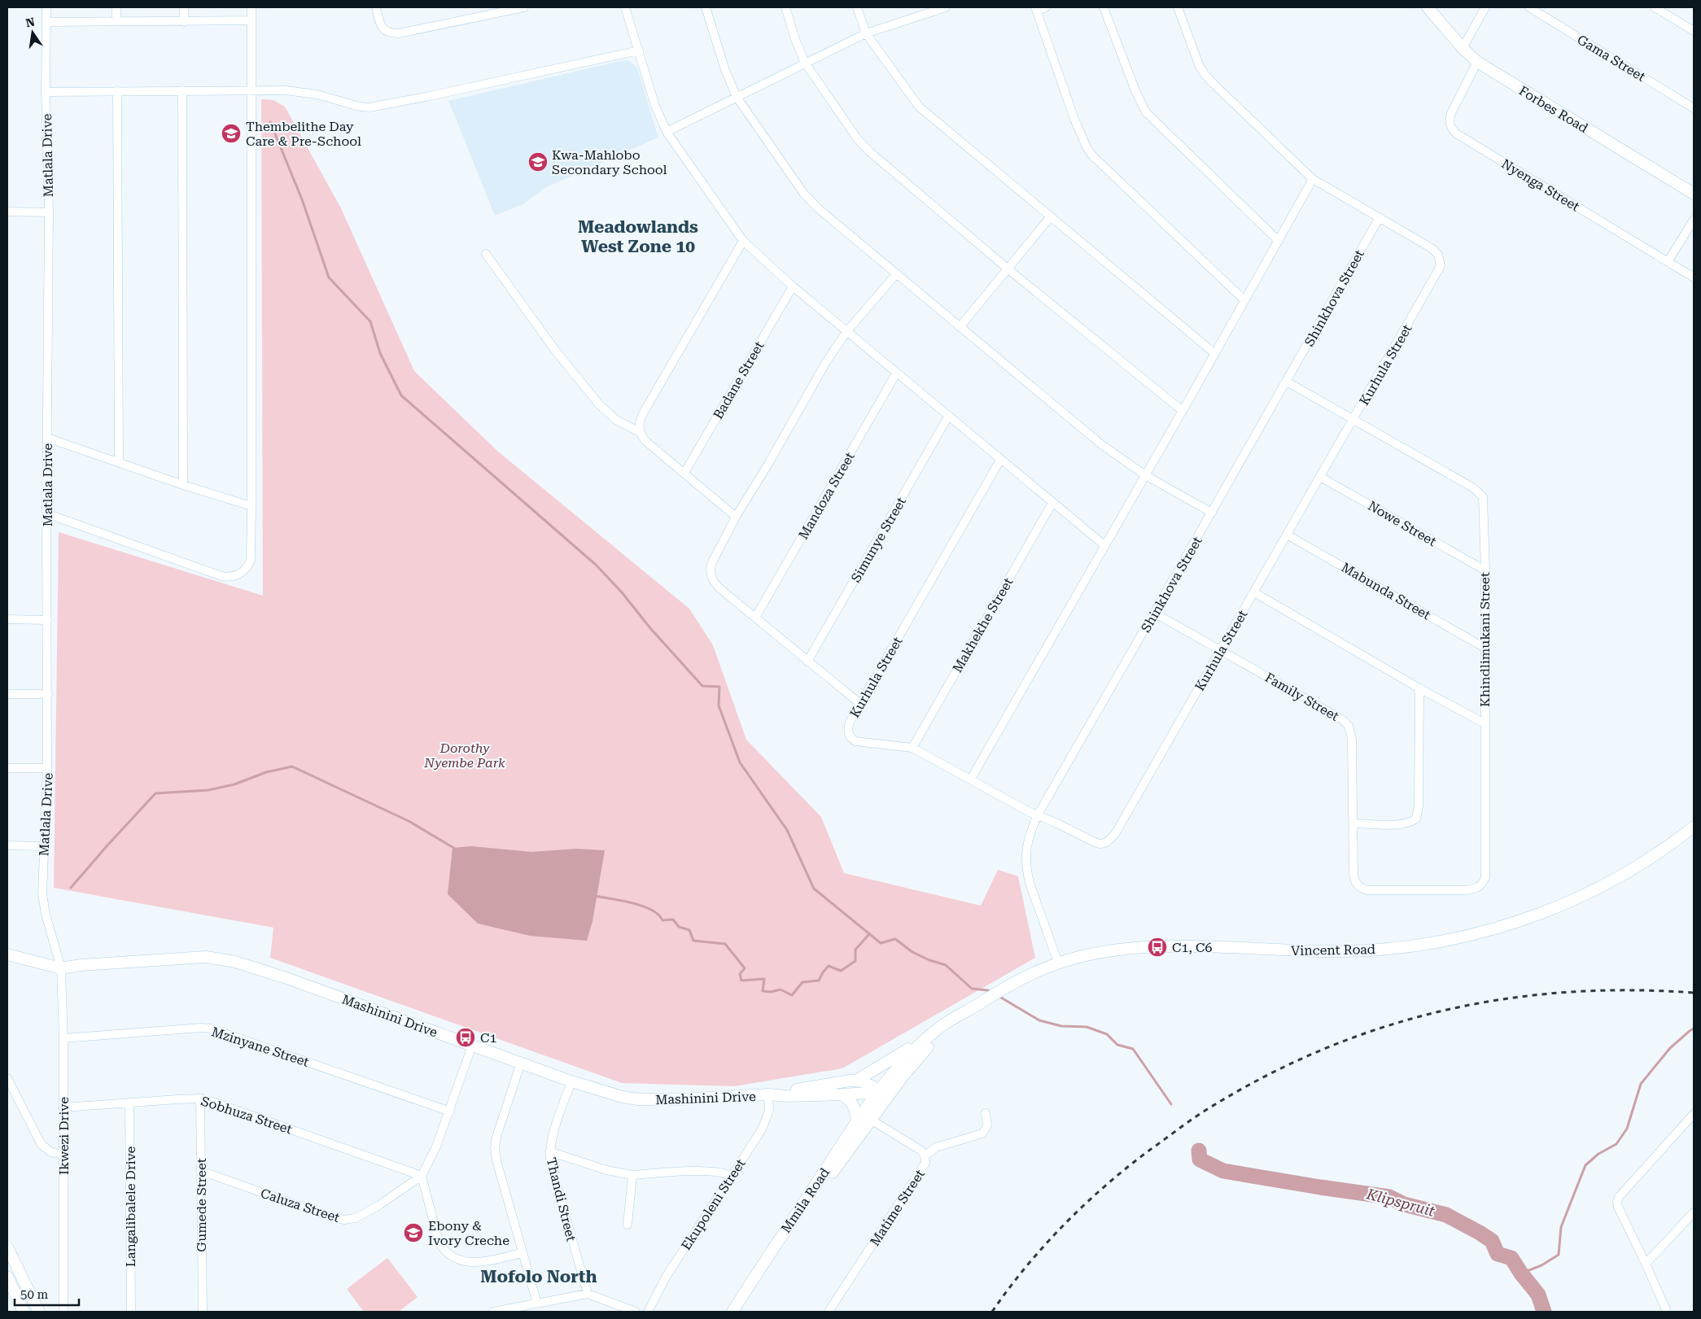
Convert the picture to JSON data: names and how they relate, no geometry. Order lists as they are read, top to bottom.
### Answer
{
  "streets": {
    "main road": [
      "Forbes Road",
      "Vincent Road",
      "Mashinini Drive",
      "Mmila Road"
    ],
    "street": [
      "Gama Street",
      "Matlala Drive",
      "Nyenga Street",
      "Shinkhova Street",
      "Kurhula Street",
      "Badane Street",
      "Mandoza Street",
      "Nowe Street",
      "Simunye Street",
      "Mabunda Street",
      "Makhekhe Street",
      "Khindlimukani Street",
      "Family Street",
      "Mzinyane Street",
      "Sobhuza Street",
      "Ikwezi Drive",
      "Thandi Street",
      "Ekupoleni Street",
      "Gumede Street",
      "Caluza Street",
      "Langalibalele Drive",
      "Matime Street"
    ]
  },
  "crossings": [
    ["Forbes Road", "Nyenga Street"],
    ["Matlala Drive", "Mashinini Drive"],
    ["Matlala Drive", "Ikwezi Drive"],
    ["Shinkhova Street", "Kurhula Street"],
    ["Shinkhova Street", "Khindlimukani Street"],
    ["Shinkhova Street", "Family Street"],
    ["Shinkhova Street", "Vincent Road"],
    ["Kurhula Street", "Nowe Street"],
    ["Kurhula Street", "Mabunda Street"],
    ["Kurhula Street", "Makhekhe Street"],
    ["Kurhula Street", "Khindlimukani Street"],
    ["Kurhula Street", "Family Street"],
    ["Nowe Street", "Khindlimukani Street"],
    ["Mabunda Street", "Khindlimukani Street"],
    ["Khindlimukani Street", "Family Street"],
    ["Vincent Road", "Mashinini Drive"],
    ["Vincent Road", "Mmila Road"],
    ["Mashinini Drive", "Ikwezi Drive"],
    ["Mashinini Drive", "Thandi Street"],
    ["Mashinini Drive", "Mmila Road"],
    ["Mashinini Drive", "Ekupoleni Street"],
    ["Mashinini Drive", "Caluza Street"],
    ["Mzinyane Street", "Ikwezi Drive"],
    ["Mzinyane Street", "Caluza Street"],
    ["Sobhuza Street", "Ikwezi Drive"],
    ["Sobhuza Street", "Gumede Street"],
    ["Sobhuza Street", "Caluza Street"],
    ["Sobhuza Street", "Langalibalele Drive"],
    ["Mmila Road", "Matime Street"],
    ["Gumede Street", "Caluza Street"]
  ],
  "districts": ["Meadowlands West Zone 10", "Mofolo North"],
  "water": ["Klipspruit"],
  "parks": ["Dorothy Nyembe Park"],
  "places": {
    "school or university": ["Thembelithe Day Care & Pre-School", "Kwa-Mahlobo Secondary School", "Ebony & Ivory Creche"],
    "bus stop": ["C1, C6", "C1"]
  },
  "scale_bar": "50 m",
  "north": "top"
}
